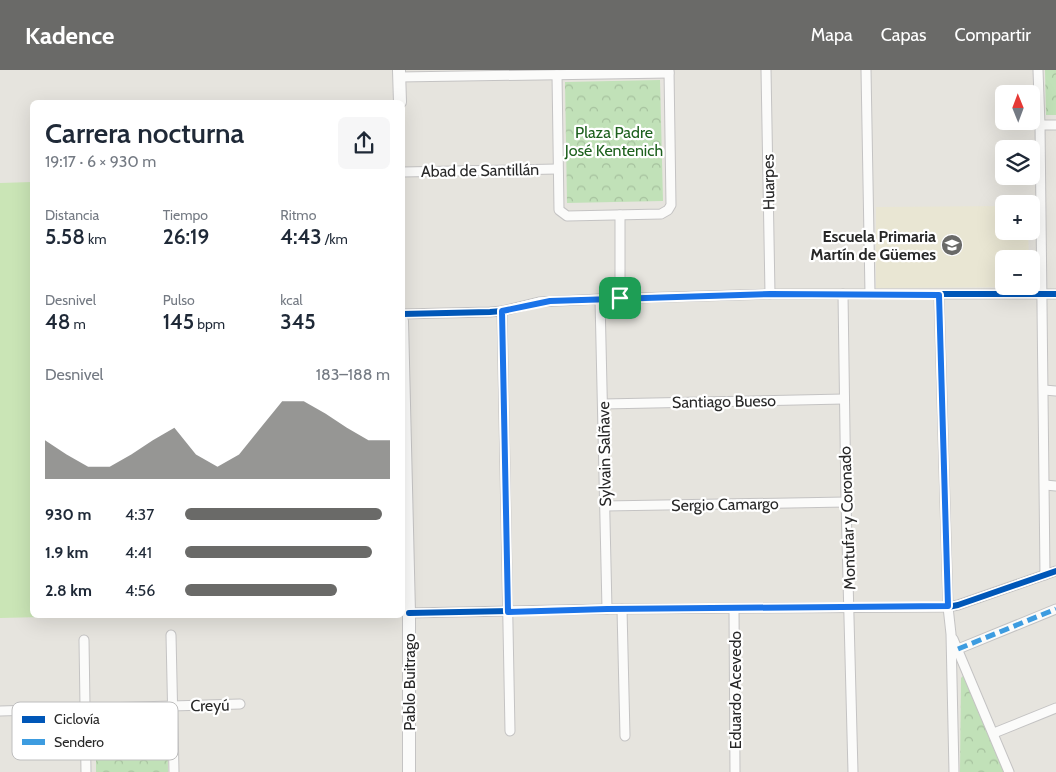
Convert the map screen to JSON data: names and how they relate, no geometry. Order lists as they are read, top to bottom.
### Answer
{
  "streets": {
    "main road": ["Pablo Buitrago"],
    "street": [
      "Abad de Santillán",
      "Huarpes",
      "Santiago Bueso",
      "Sylvain Salñave",
      "Sergio Camargo",
      "Montufar y Coronado",
      "Eduardo Acevedo",
      "Creyú"
    ]
  },
  "crossings": [
    ["Santiago Bueso", "Sylvain Salñave"],
    ["Santiago Bueso", "Montufar y Coronado"],
    ["Sylvain Salñave", "Sergio Camargo"],
    ["Sergio Camargo", "Montufar y Coronado"]
  ],
  "parks": ["Plaza Padre José Kentenich"],
  "places": {
    "school or university": ["Escuela Primaria Martín de Güemes"]
  },
  "legend": ["Ciclovía", "Sendero"],
  "north": "top",
  "page": {
    "header": "Kadence",
    "nav": ["Mapa", "Capas", "Compartir"],
    "map_buttons": ["+", "−"],
    "heading": ["Carrera nocturna", "19:17 · 6 × 930 m"],
    "stats": [
      ["Distancia", "5.58 km"],
      ["Tiempo", "26:19"],
      ["Ritmo", "4:43 /km"],
      ["Desnivel", "48 m"],
      ["Pulso", "145 bpm"],
      ["kcal", "345"]
    ],
    "chart": ["Desnivel", "183–188 m"],
    "list": [
      {
        "name": "930 m",
        "note": "4:37"
      },
      {
        "name": "1.9 km",
        "note": "4:41"
      },
      {
        "name": "2.8 km",
        "note": "4:56"
      }
    ]
  }
}
